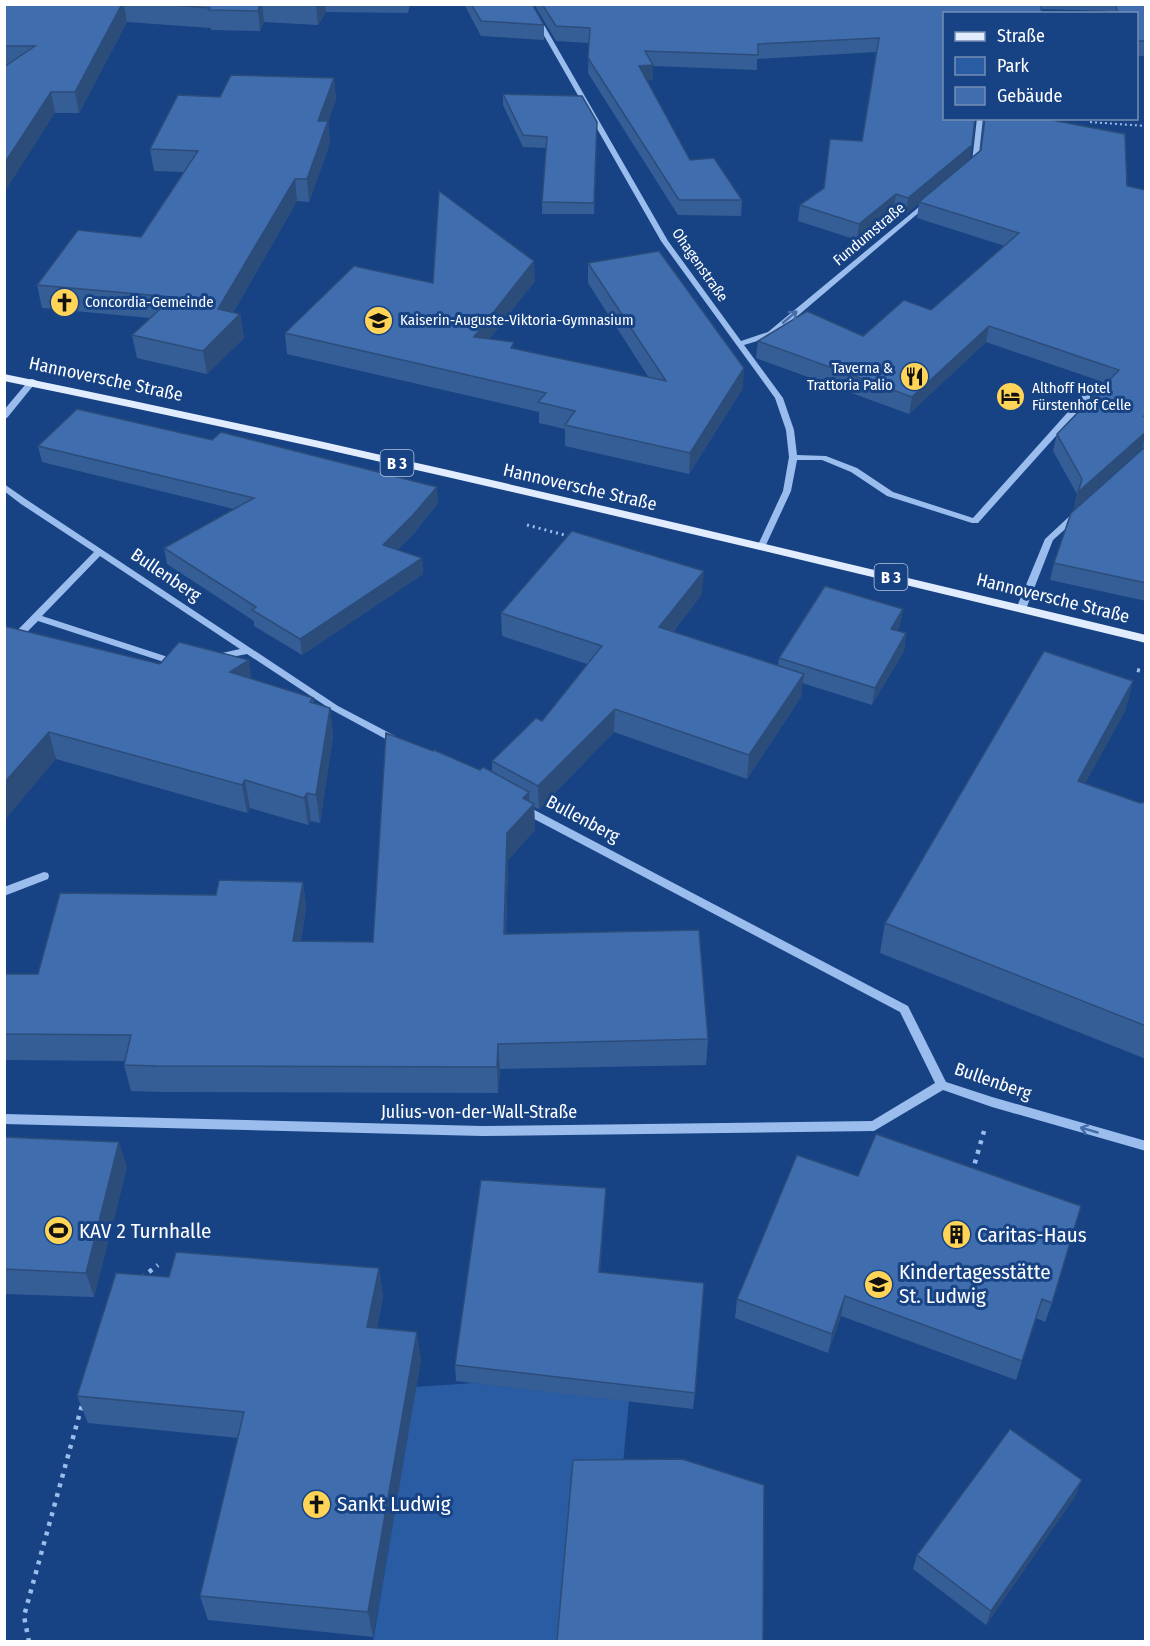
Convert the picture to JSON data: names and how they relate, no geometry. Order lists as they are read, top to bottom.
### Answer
{
  "streets": {
    "main road": ["Hannoversche Straße", "B 3"],
    "street": [
      "Fundumstraße",
      "Ohagenstraße",
      "Bullenberg",
      "Julius-von-der-Wall-Straße"
    ]
  },
  "crossings": [
    ["Fundumstraße", "Ohagenstraße"],
    ["Ohagenstraße", "Hannoversche Straße"],
    ["Bullenberg", "Julius-von-der-Wall-Straße"]
  ],
  "one_way": ["Fundumstraße"],
  "places": {
    "church": ["Concordia-Gemeinde", "Sankt Ludwig"],
    "school or university": ["Kaiserin-Auguste-Viktoria-Gymnasium", "Kindertagesstätte St. Ludwig"],
    "restaurant": ["Taverna & Trattoria Palio"],
    "hotel": ["Althoff Hotel Fürstenhof Celle"],
    "sports": ["KAV 2 Turnhalle"],
    "building": ["Caritas-Haus"]
  },
  "legend": ["Straße", "Park", "Gebäude"]
}
